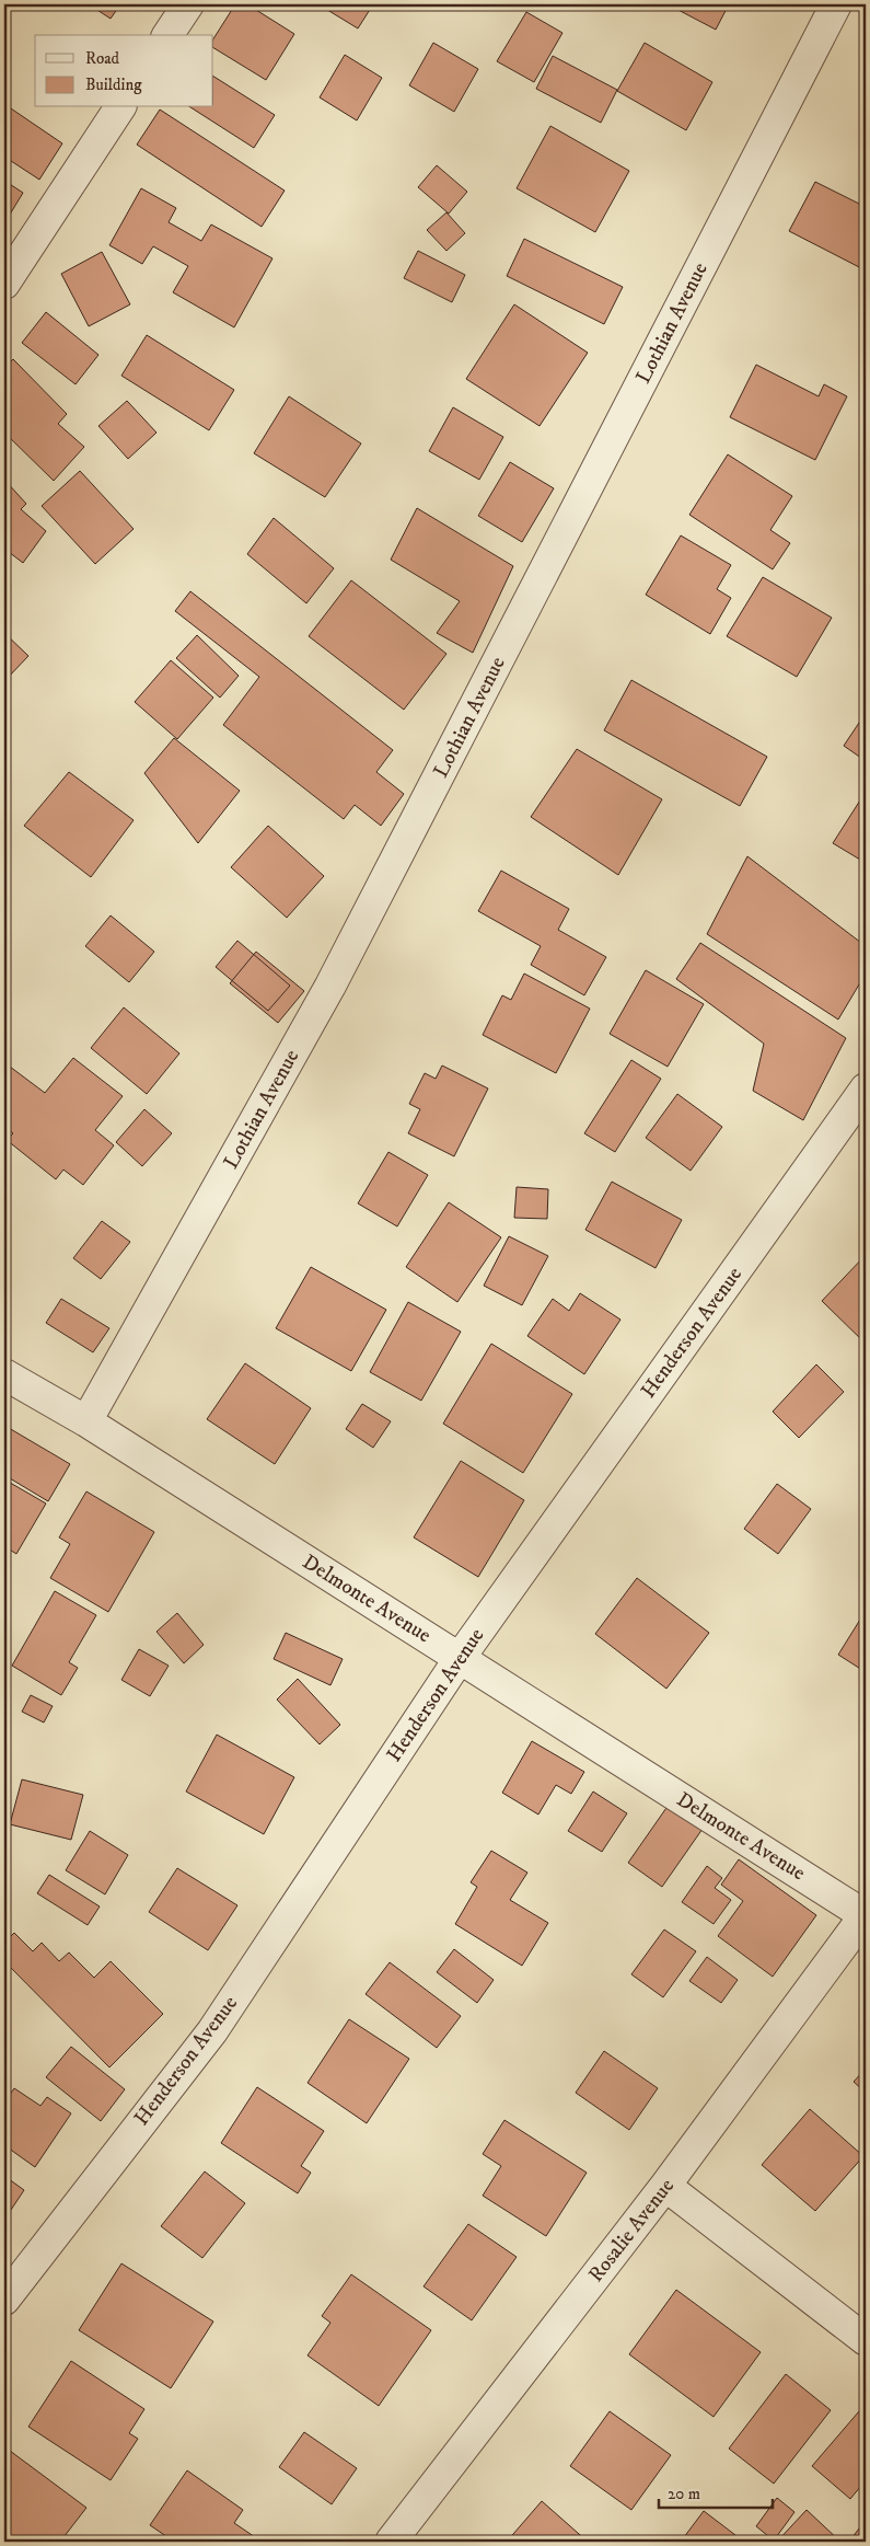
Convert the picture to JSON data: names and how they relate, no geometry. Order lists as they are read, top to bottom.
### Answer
{
  "streets": {
    "street": [
      "Lothian Avenue",
      "Henderson Avenue",
      "Delmonte Avenue",
      "Rosalie Avenue"
    ]
  },
  "crossings": [
    ["Lothian Avenue", "Delmonte Avenue"],
    ["Henderson Avenue", "Delmonte Avenue"],
    ["Delmonte Avenue", "Rosalie Avenue"]
  ],
  "legend": ["Road", "Building"],
  "scale_bar": "20 m"
}
